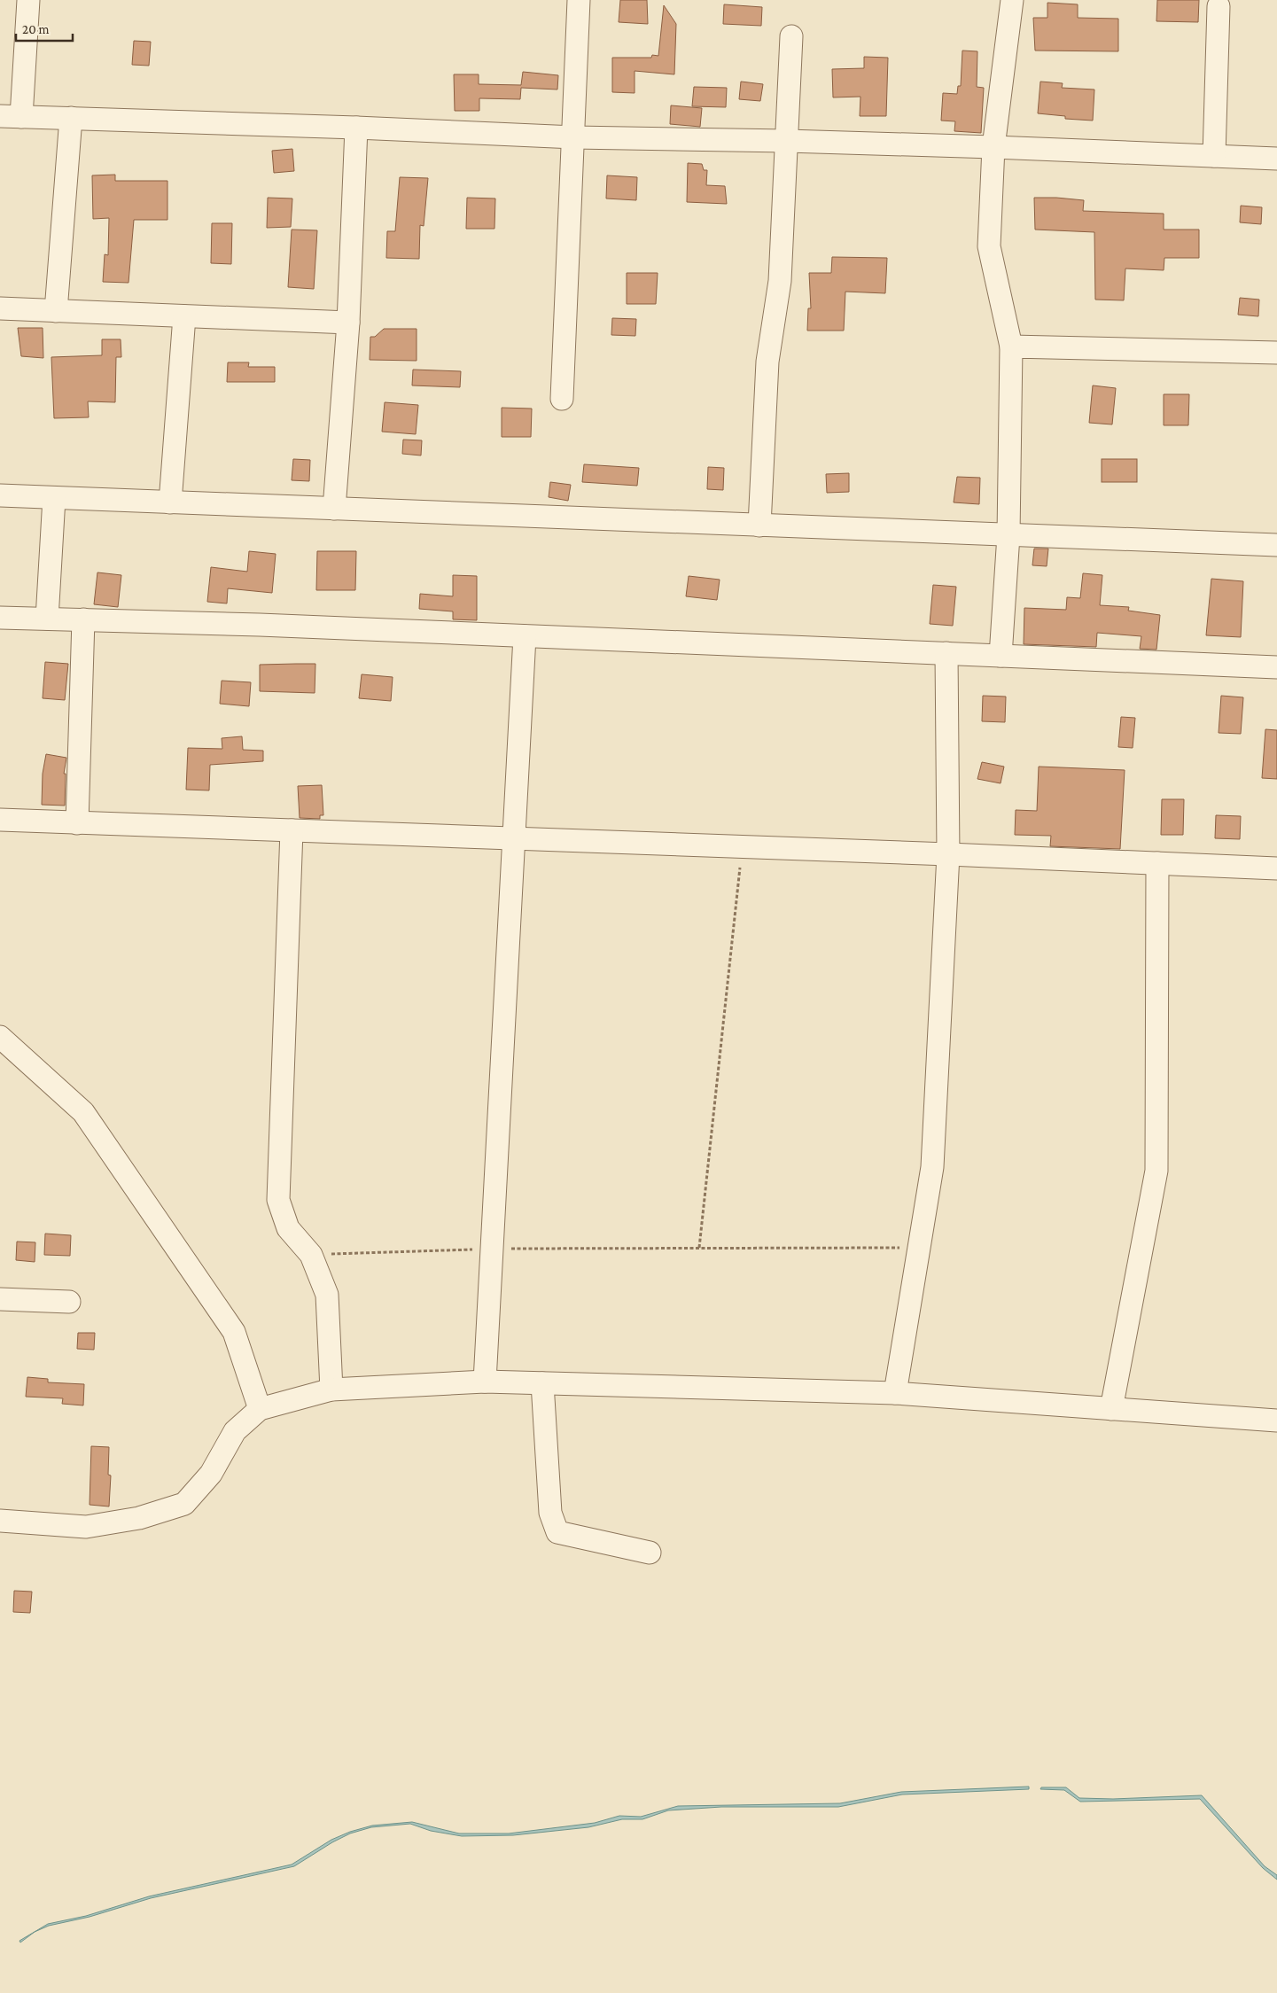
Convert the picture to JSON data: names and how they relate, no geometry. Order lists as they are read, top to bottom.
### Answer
{
  "scale_bar": "20 m"
}
